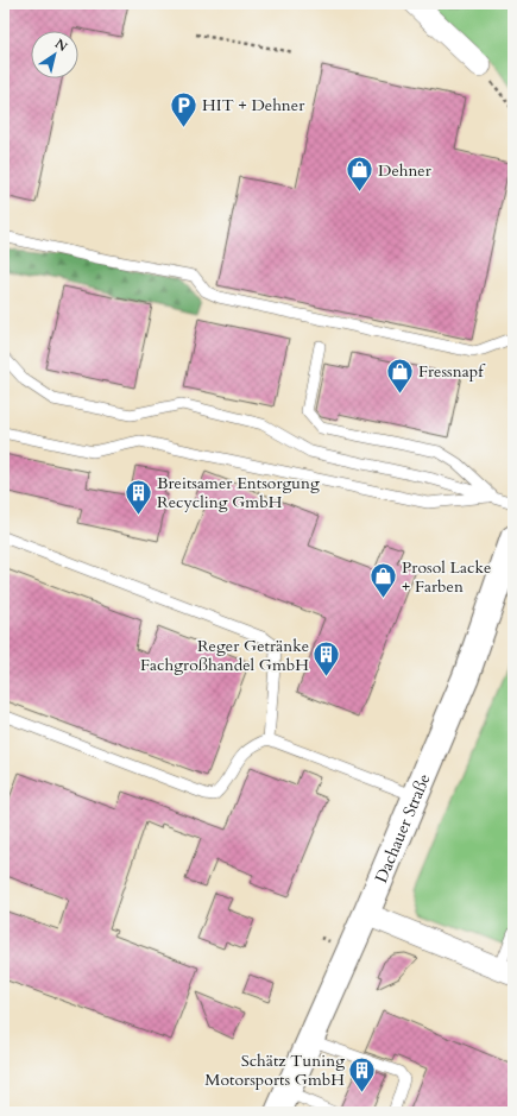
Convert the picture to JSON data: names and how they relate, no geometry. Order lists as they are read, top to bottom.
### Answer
{
  "streets": {
    "main road": ["Dachauer Straße"]
  },
  "places": {
    "parking": ["HIT + Dehner"],
    "shop": ["Dehner", "Fressnapf", "Prosol Lacke + Farben"],
    "building": ["Breitsamer Entsorgung Recycling GmbH", "Reger Getränke Fachgroßhandel GmbH", "Schätz Tuning Motorsports GmbH"]
  },
  "north": "top right"
}
